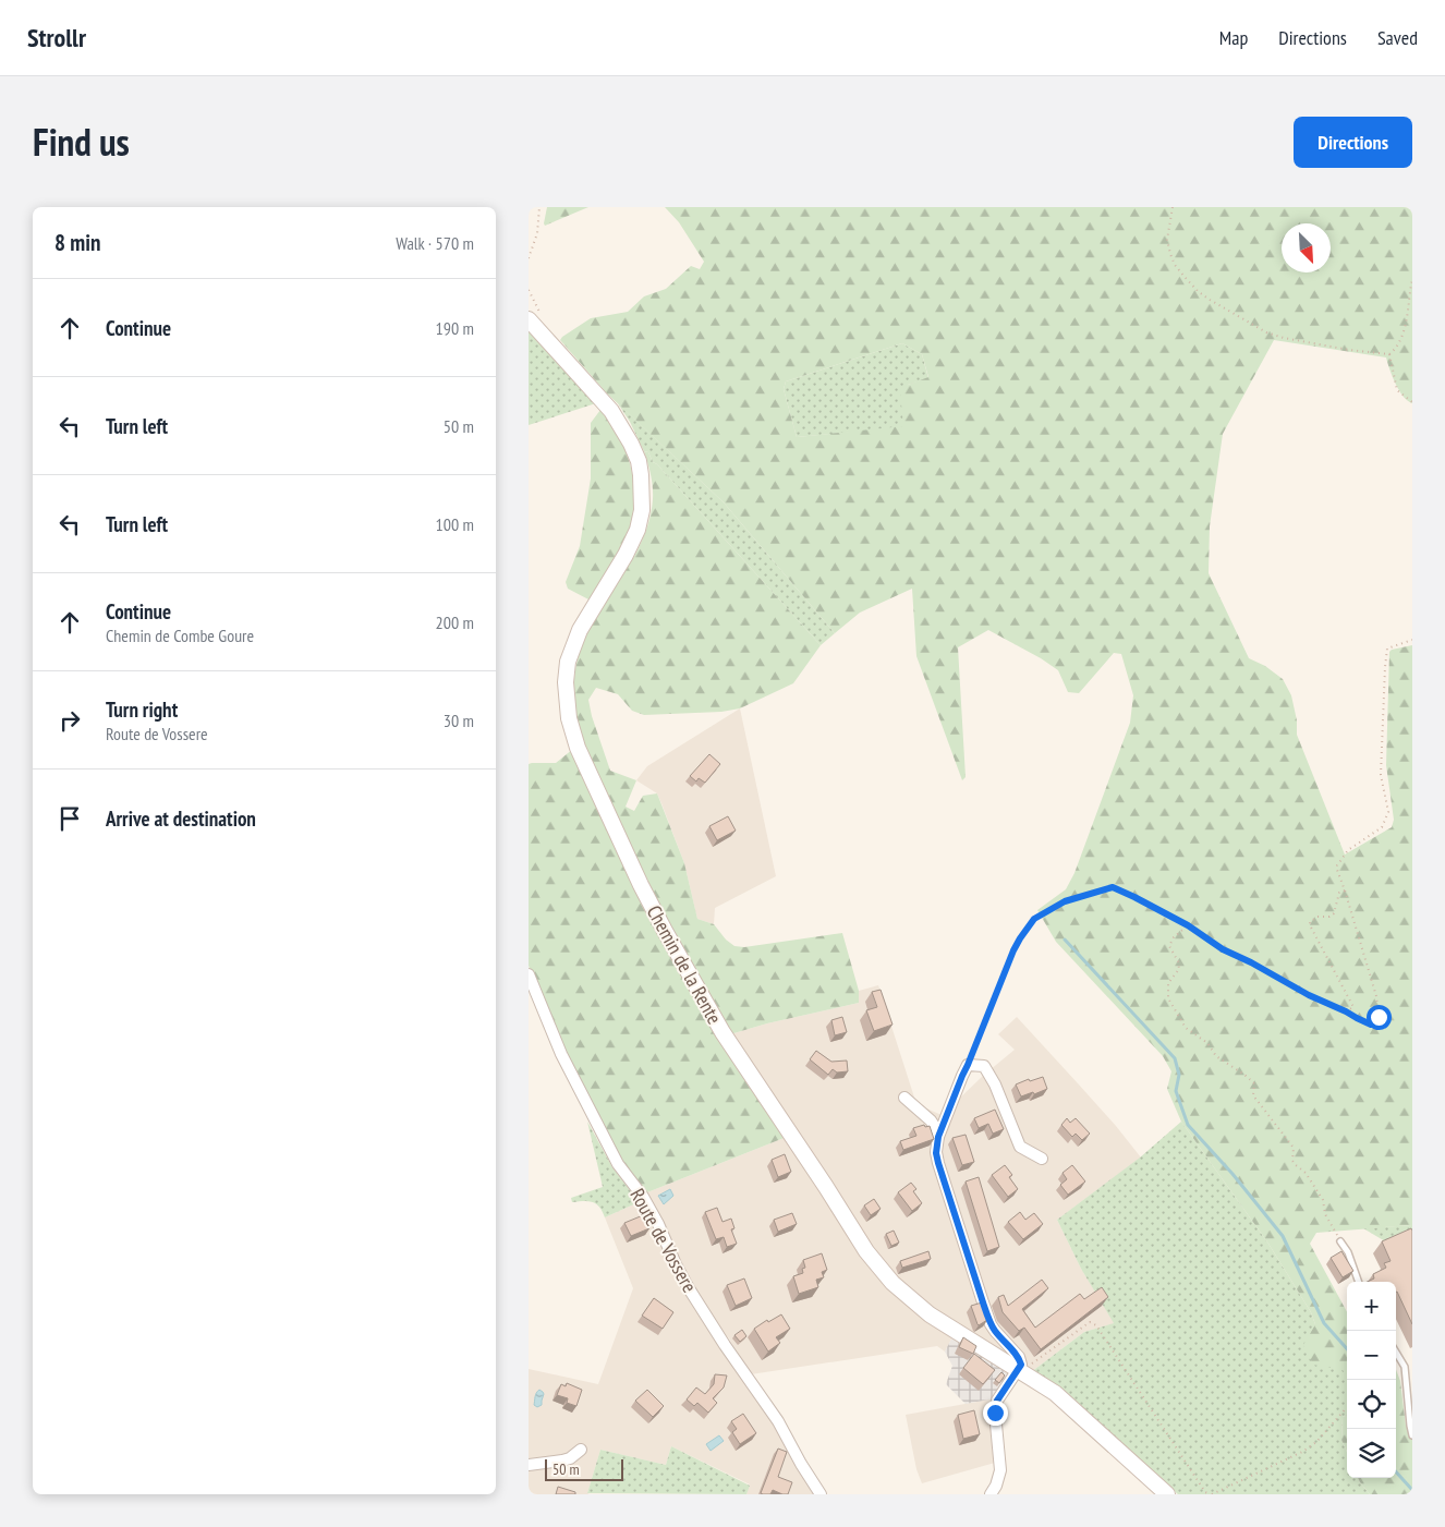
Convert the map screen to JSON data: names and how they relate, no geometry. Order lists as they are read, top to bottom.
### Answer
{
  "streets": {
    "street": ["Chemin de la Rente", "Route de Vossere"]
  },
  "scale_bar": "50 m",
  "north": "bottom right",
  "page": {
    "header": "Strollr",
    "nav": ["Map", "Directions", "Saved"],
    "title": "Find us",
    "buttons": "Directions",
    "heading": ["8 min", "Walk · 570 m"],
    "list": [
      ["Continue", "190 m"],
      ["Turn left", "50 m"],
      ["Turn left", "100 m"],
      ["Continue", "Chemin de Combe Goure", "200 m"],
      ["Turn right", "Route de Vossere", "30 m"],
      "Arrive at destination"
    ],
    "map_buttons": ["+", "−"],
    "scale": "50 m"
  }
}
